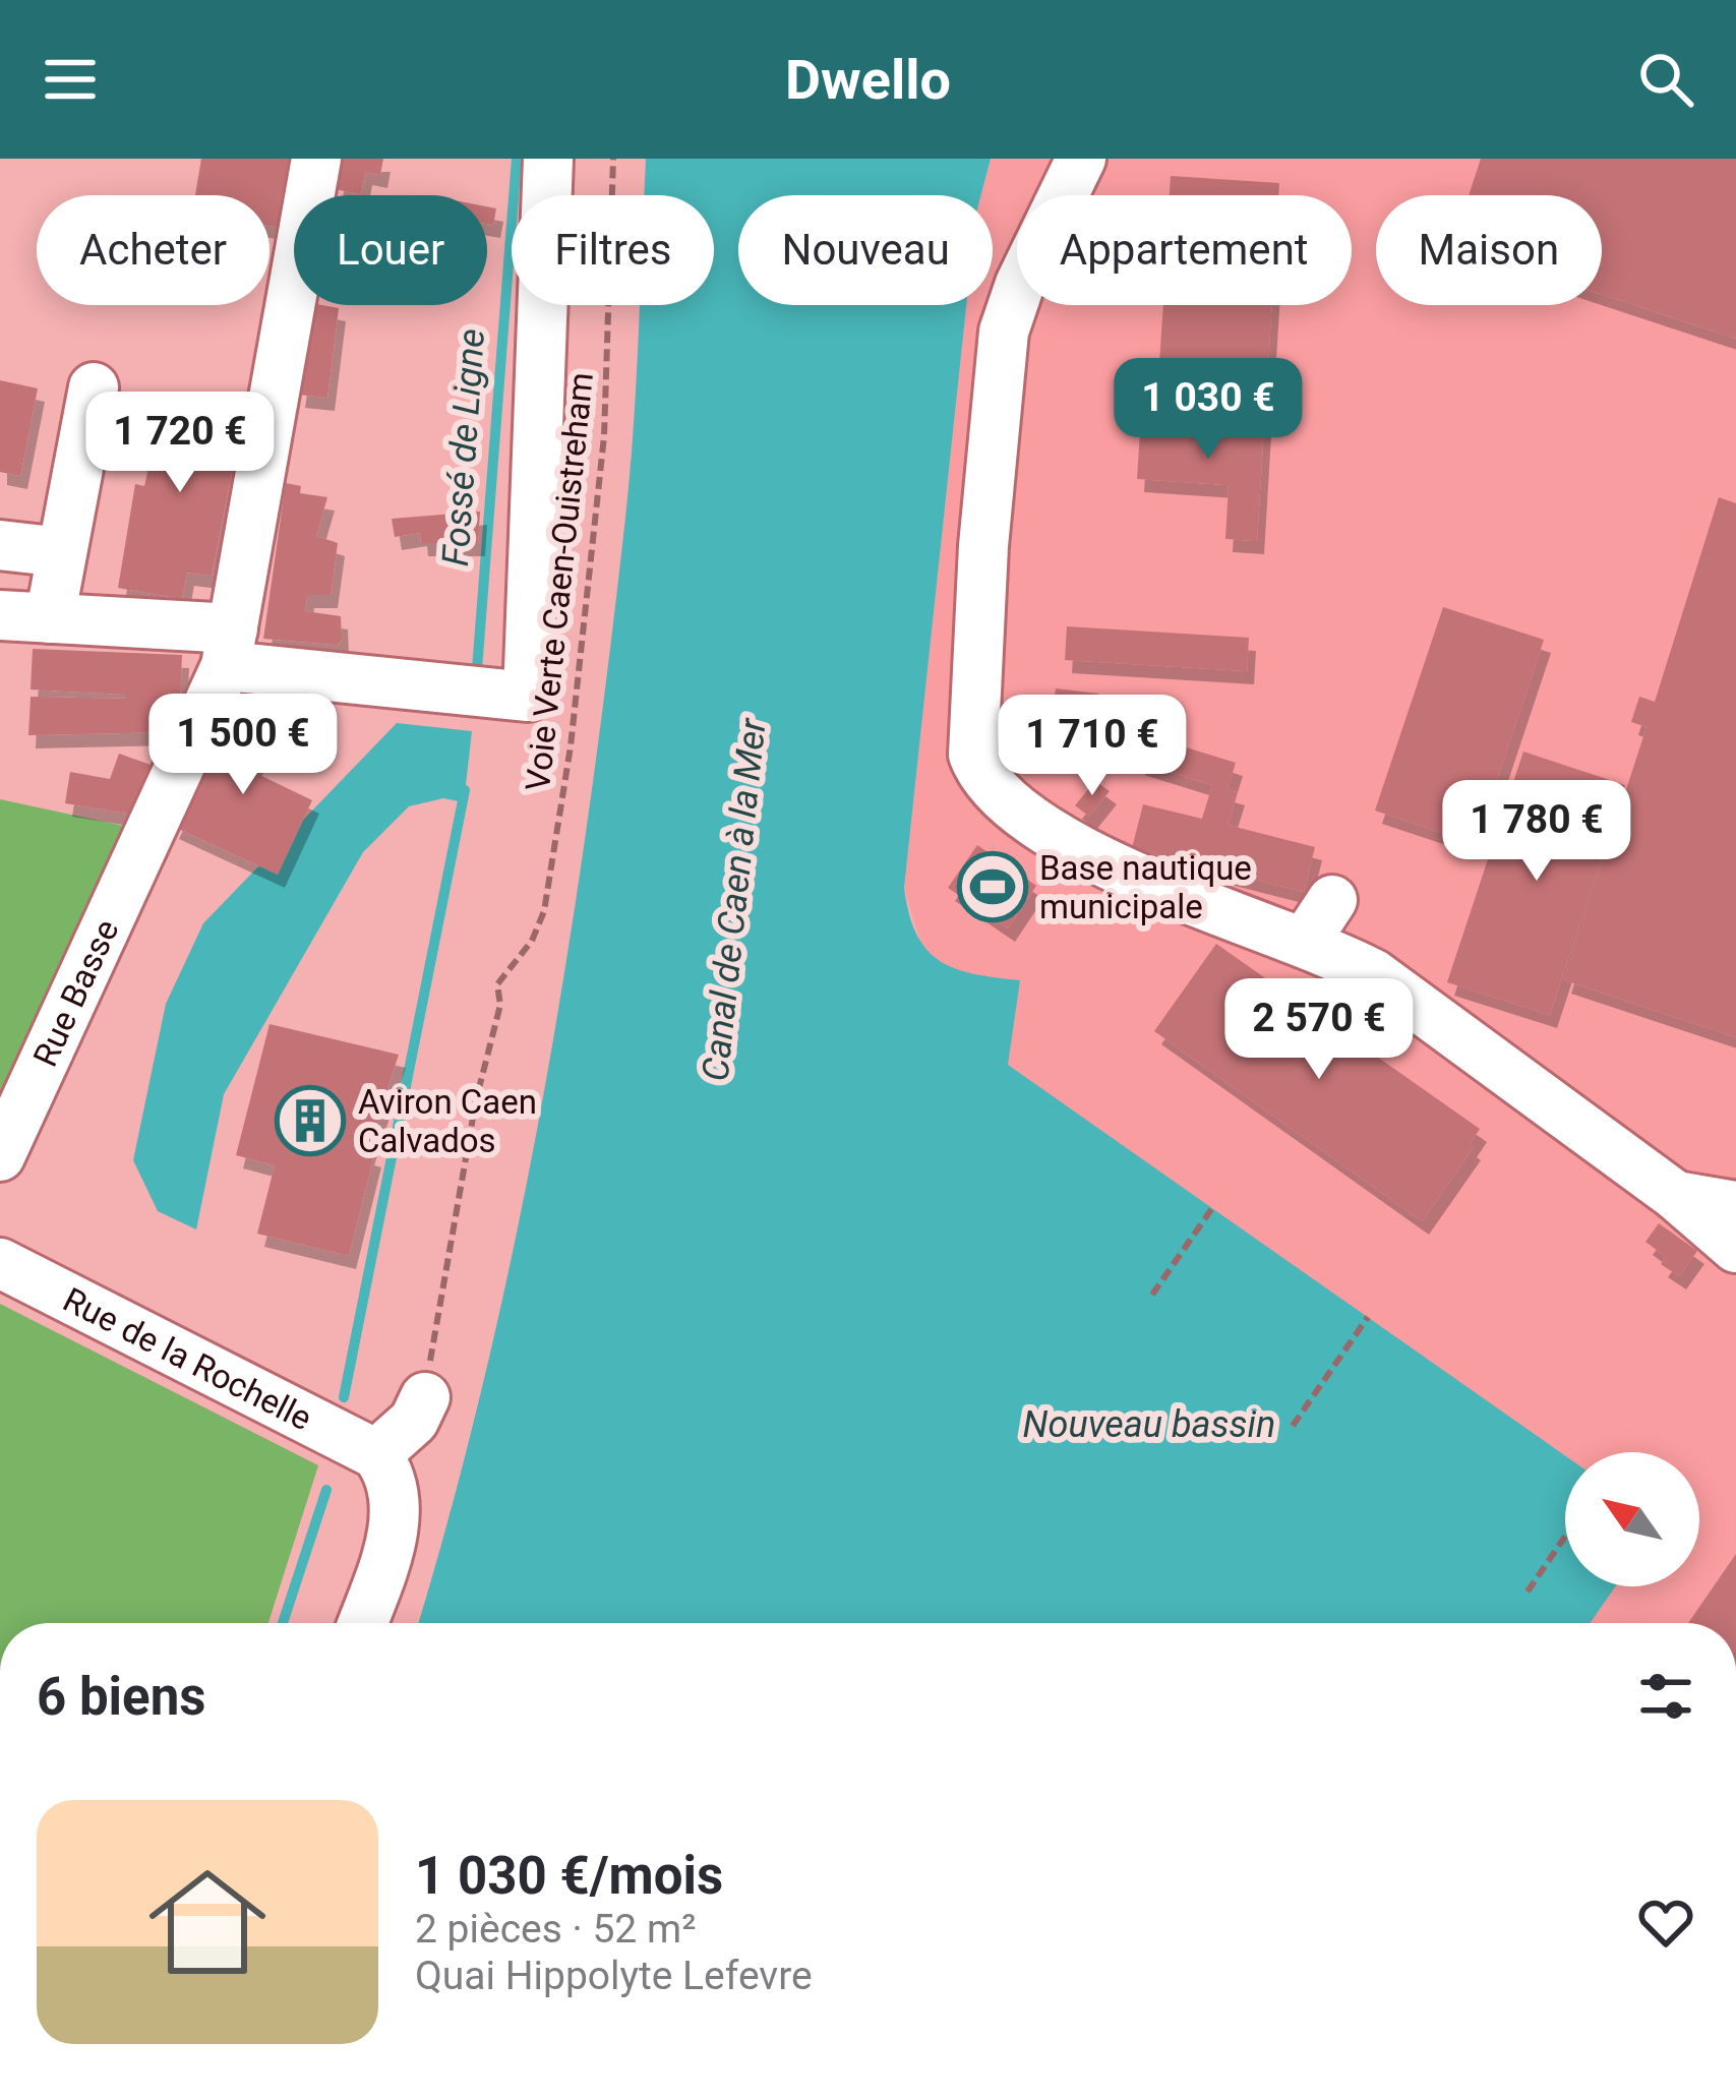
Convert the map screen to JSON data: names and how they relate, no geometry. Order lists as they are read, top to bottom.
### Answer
{
  "streets": {
    "street": ["Rue Basse", "Rue de la Rochelle"],
    "path": ["Voie Verte Caen-Ouistreham"]
  },
  "water": ["Fossé de Ligne", "Canal de Caen à la Mer", "Nouveau bassin"],
  "places": {
    "sports": ["Base nautique municipale"],
    "building": ["Aviron Caen Calvados"]
  },
  "north": "top left",
  "page": {
    "header": "Dwello",
    "chip": [
      "Acheter",
      "Louer",
      "Filtres",
      "Nouveau",
      "Appartement",
      "Maison"
    ],
    "price": [
      "1 030 €",
      "1 720 €",
      "1 500 €",
      "1 710 €",
      "1 780 €",
      "2 570 €"
    ],
    "heading": "6 biens",
    "list": [
      {
        "name": "1 030 €/mois",
        "note": "2 pièces · 52 m² · Quai Hippolyte Lefevre"
      }
    ]
  }
}
